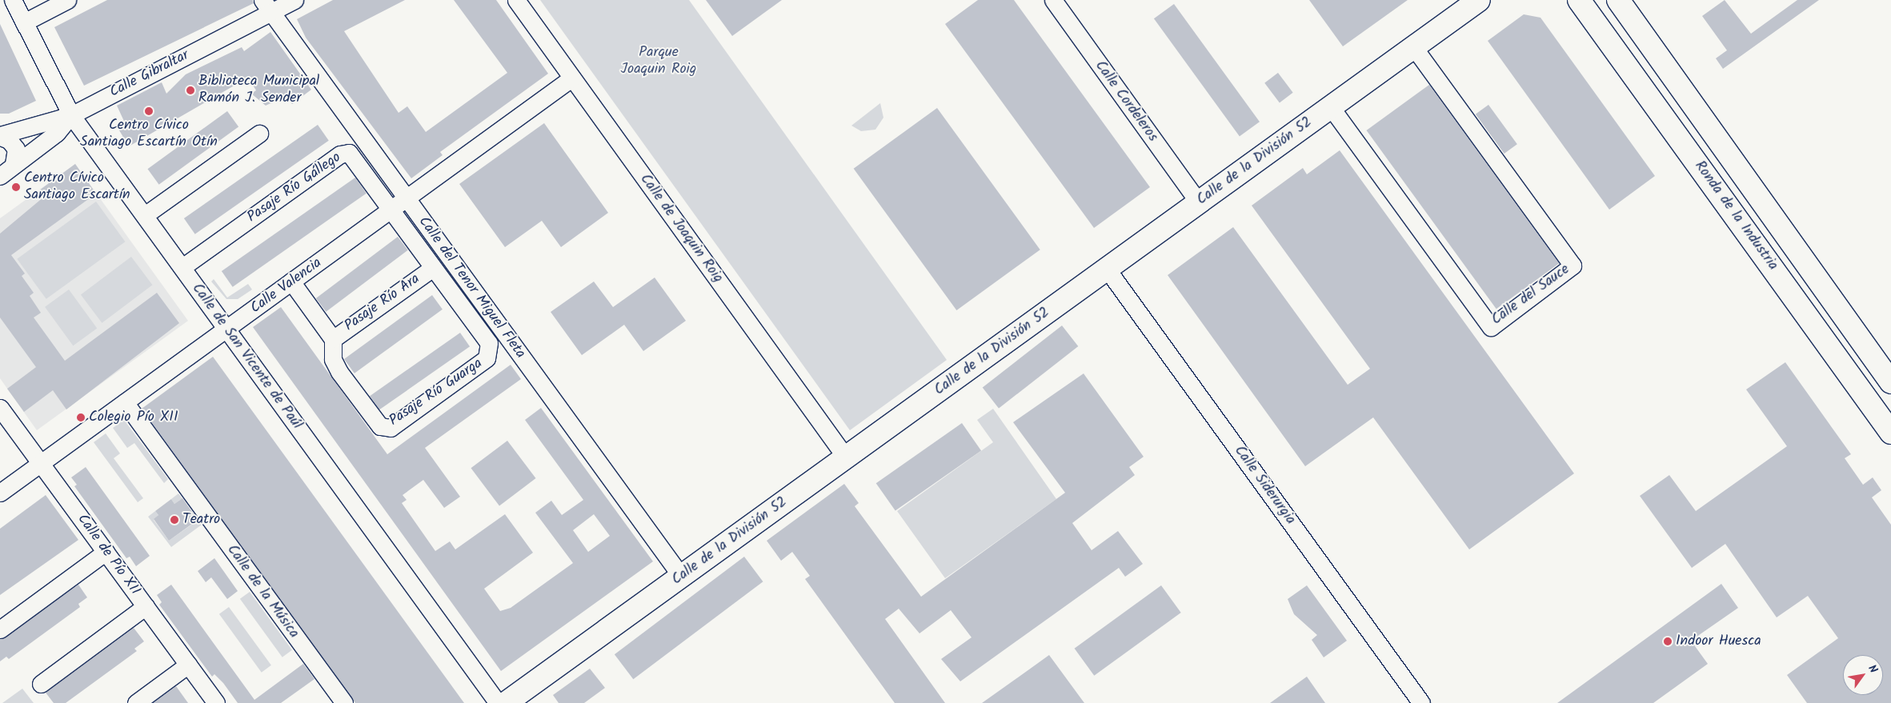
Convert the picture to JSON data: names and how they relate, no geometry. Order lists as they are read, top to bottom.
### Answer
{
  "streets": {
    "main road": ["Calle de la División 52", "Ronda de la Industria"],
    "street": [
      "Calle Gibraltar",
      "Calle Cordeleros",
      "Pasaje Río Gállego",
      "Calle de Joaquin Roig",
      "Calle Valencia",
      "Calle del Tenor Miguel Fleta",
      "Calle del Sauce",
      "Pasaje Río Ara",
      "Calle de San Vicente de Paúl",
      "Pasaje Río Guarga",
      "Calle Siderurgia",
      "Calle de Pío XII",
      "Calle de la Música"
    ]
  },
  "crossings": [
    ["Calle Gibraltar", "Calle del Tenor Miguel Fleta"],
    ["Calle Gibraltar", "Calle de San Vicente de Paúl"],
    ["Calle Cordeleros", "Calle de la División 52"],
    ["Calle de la División 52", "Calle de Joaquin Roig"],
    ["Calle de la División 52", "Calle del Tenor Miguel Fleta"],
    ["Calle de la División 52", "Calle del Sauce"],
    ["Calle de la División 52", "Calle Siderurgia"],
    ["Pasaje Río Gállego", "Calle Valencia"],
    ["Pasaje Río Gállego", "Calle de San Vicente de Paúl"],
    ["Pasaje Río Gállego", "Pasaje Río Guarga"],
    ["Calle de Joaquin Roig", "Calle Valencia"],
    ["Calle Valencia", "Calle del Tenor Miguel Fleta"],
    ["Calle Valencia", "Calle de San Vicente de Paúl"],
    ["Calle Valencia", "Pasaje Río Guarga"],
    ["Calle Valencia", "Calle de Pío XII"],
    ["Calle Valencia", "Calle de la Música"],
    ["Pasaje Río Ara", "Pasaje Río Guarga"]
  ],
  "parks": ["Parque Joaquin Roig"],
  "places": [
    "Biblioteca Municipal Ramón J. Sender",
    "Centro Cívico Santiago Escartín Otín",
    "Centro Cívico Santiago Escartín",
    "Colegio Pío XII",
    "Teatro",
    "Indoor Huesca"
  ],
  "north": "top right"
}
